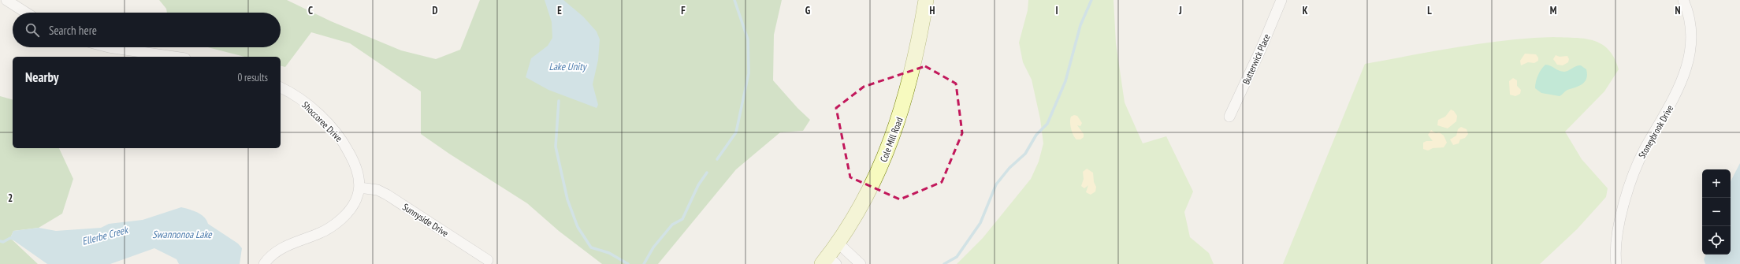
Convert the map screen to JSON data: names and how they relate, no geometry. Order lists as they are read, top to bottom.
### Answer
{
  "streets": {
    "street": [
      "Butterwick Place",
      "Shoccoree Drive",
      "Stoneybrook Drive",
      "Cole Mill Road",
      "Sunnyside Drive"
    ]
  },
  "crossings": [
    ["Shoccoree Drive", "Sunnyside Drive"]
  ],
  "water": ["Lake Unity", "Swannonoa Lake", "Ellerbe Creek"],
  "page": {
    "search": "Search here",
    "heading": ["Nearby", "0 results"],
    "map_buttons": ["+", "−"]
  },
  "grid": {
    "columns": [
      "C",
      "D",
      "E",
      "F",
      "G",
      "H",
      "I",
      "J",
      "K",
      "L",
      "M",
      "N"
    ],
    "rows": ["2"]
  }
}
